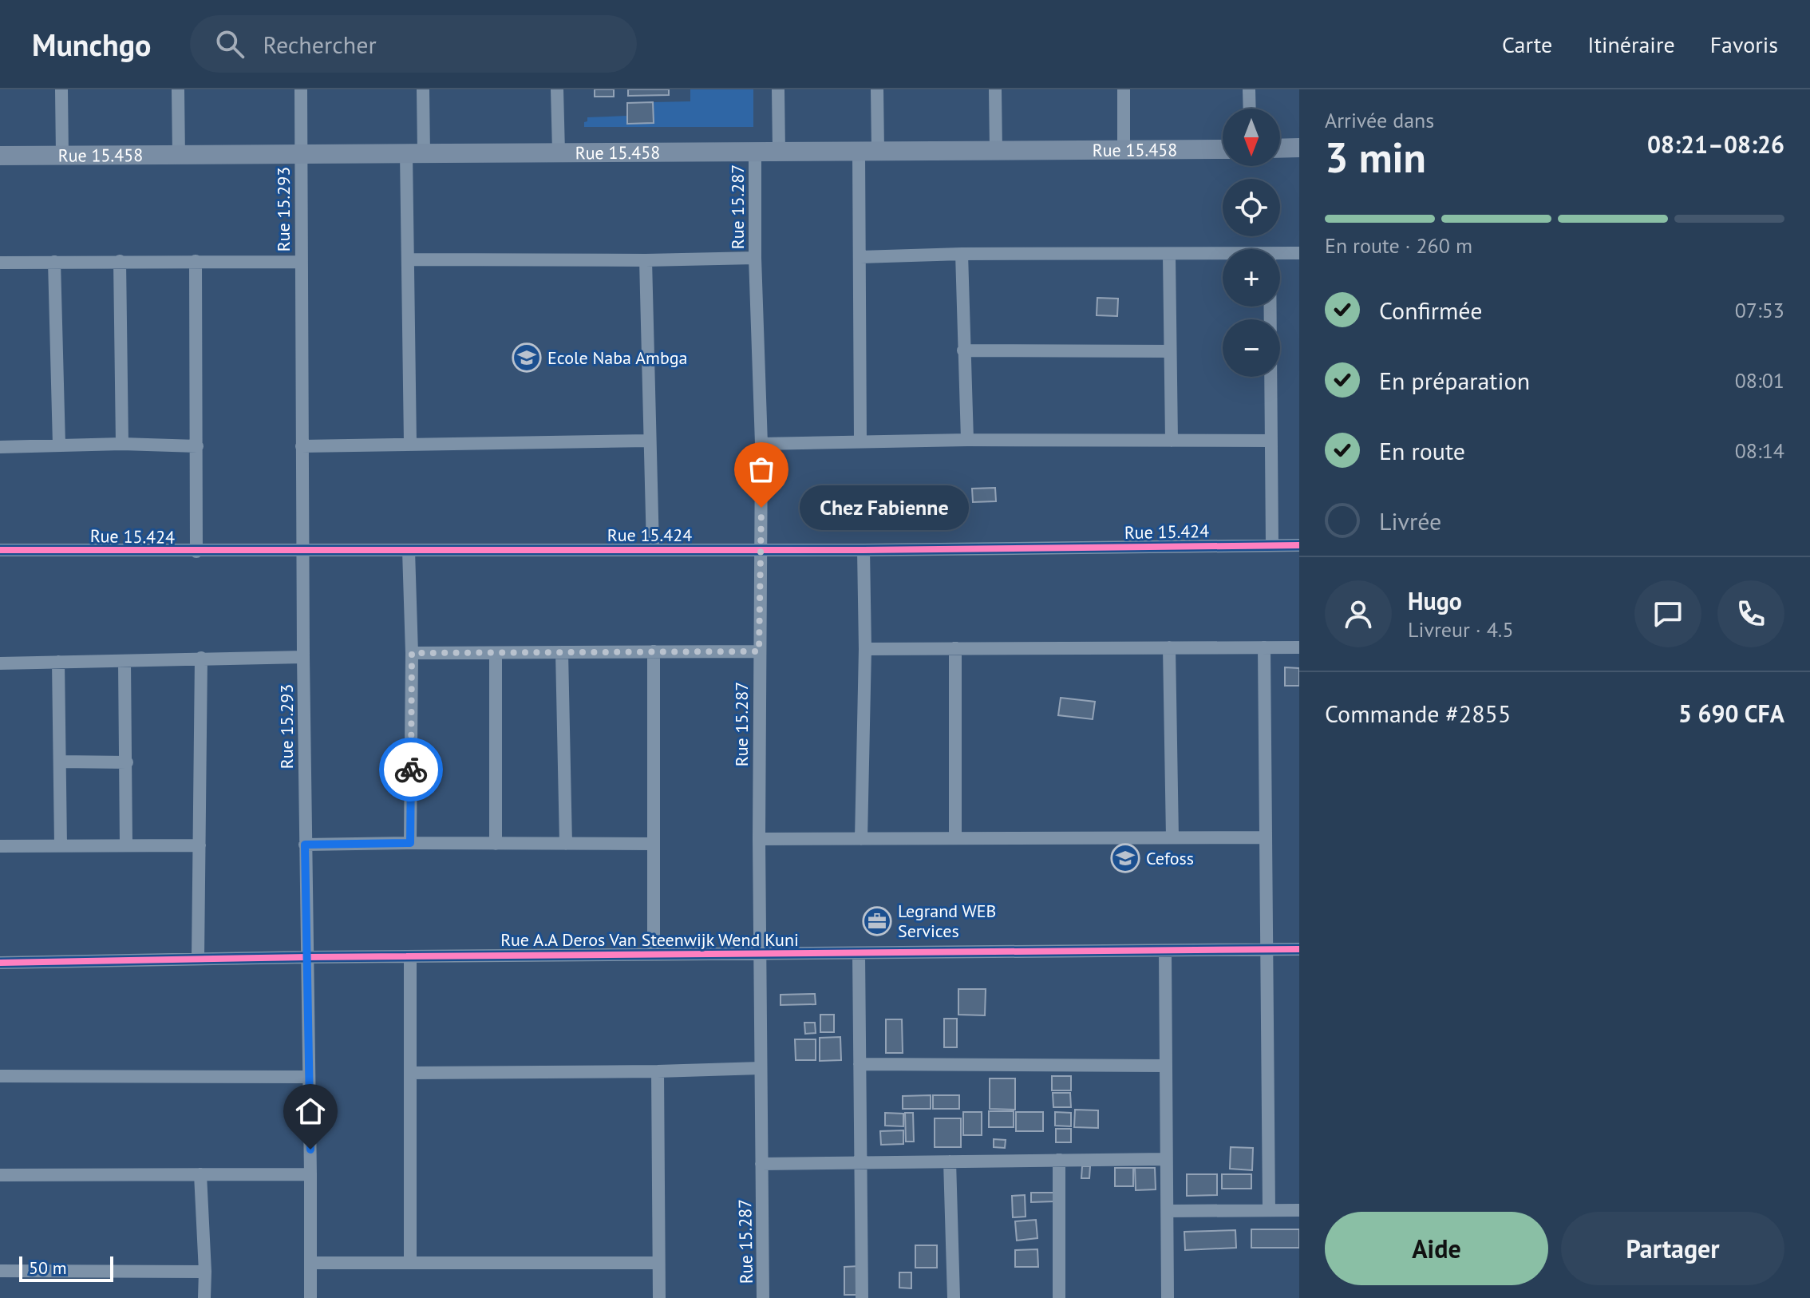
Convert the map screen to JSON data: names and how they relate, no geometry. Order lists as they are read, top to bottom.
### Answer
{
  "streets": {
    "main road": ["Rue 15.458"],
    "street": [
      "Rue 15.287",
      "Rue 15.293",
      "Rue 15.424",
      "Rue A.A Deros Van Steenwijk Wend Kuni"
    ]
  },
  "crossings": [
    ["Rue 15.458", "Rue 15.287"],
    ["Rue 15.458", "Rue 15.293"],
    ["Rue 15.287", "Rue 15.424"],
    ["Rue 15.287", "Rue A.A Deros Van Steenwijk Wend Kuni"],
    ["Rue 15.293", "Rue 15.424"],
    ["Rue 15.293", "Rue A.A Deros Van Steenwijk Wend Kuni"]
  ],
  "places": {
    "school or university": ["Ecole Naba Ambga", "Cefoss"],
    "other": ["Chez Fabienne"],
    "office": ["Legrand WEB Services"]
  },
  "scale_bar": "50 m",
  "north": "bottom",
  "page": {
    "header": "Munchgo",
    "search": "Rechercher",
    "nav": ["Carte", "Itinéraire", "Favoris"],
    "heading": ["3 min", "Arrivée dans", "08:21–08:26"],
    "panel": [
      "Hugo",
      "Livreur · 4.5",
      "Commande #2855",
      "5 690 CFA"
    ],
    "map_buttons": ["+", "−"],
    "bar": "En route · 260 m",
    "list": [
      ["Confirmée", "07:53"],
      ["En préparation", "08:01"],
      ["En route", "08:14"],
      "Livrée"
    ],
    "bubble": "Chez Fabienne",
    "buttons": ["Aide", "Partager"],
    "scale": "50 m"
  }
}
